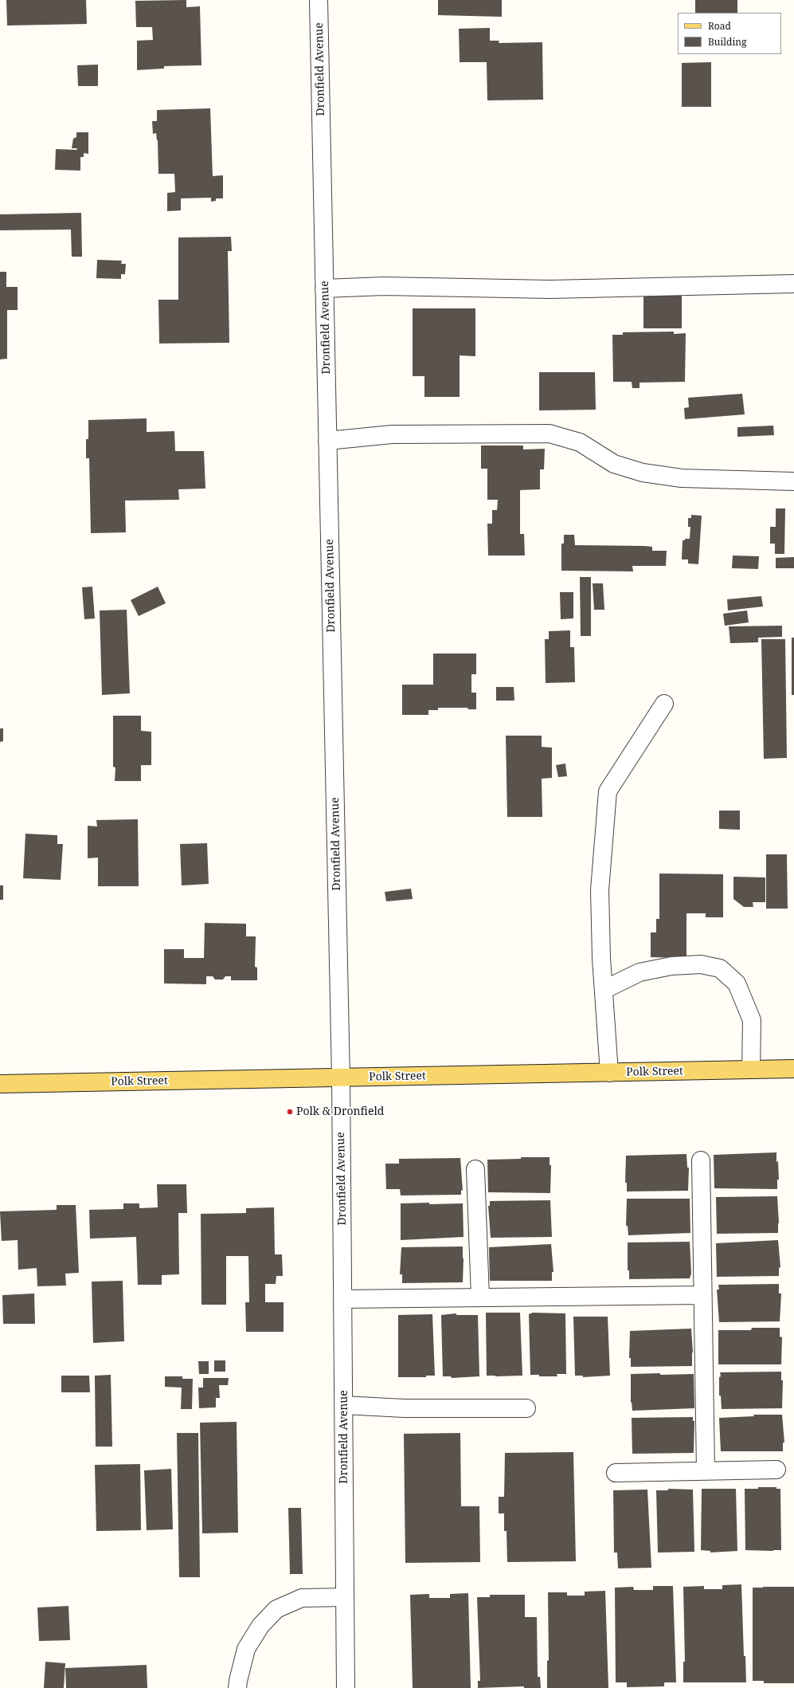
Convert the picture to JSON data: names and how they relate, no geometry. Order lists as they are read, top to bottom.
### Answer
{
  "streets": {
    "main road": ["Polk Street"],
    "street": ["Dronfield Avenue"]
  },
  "crossings": [
    ["Dronfield Avenue", "Polk Street"]
  ],
  "places": ["Polk & Dronfield"],
  "legend": ["Road", "Building"]
}
